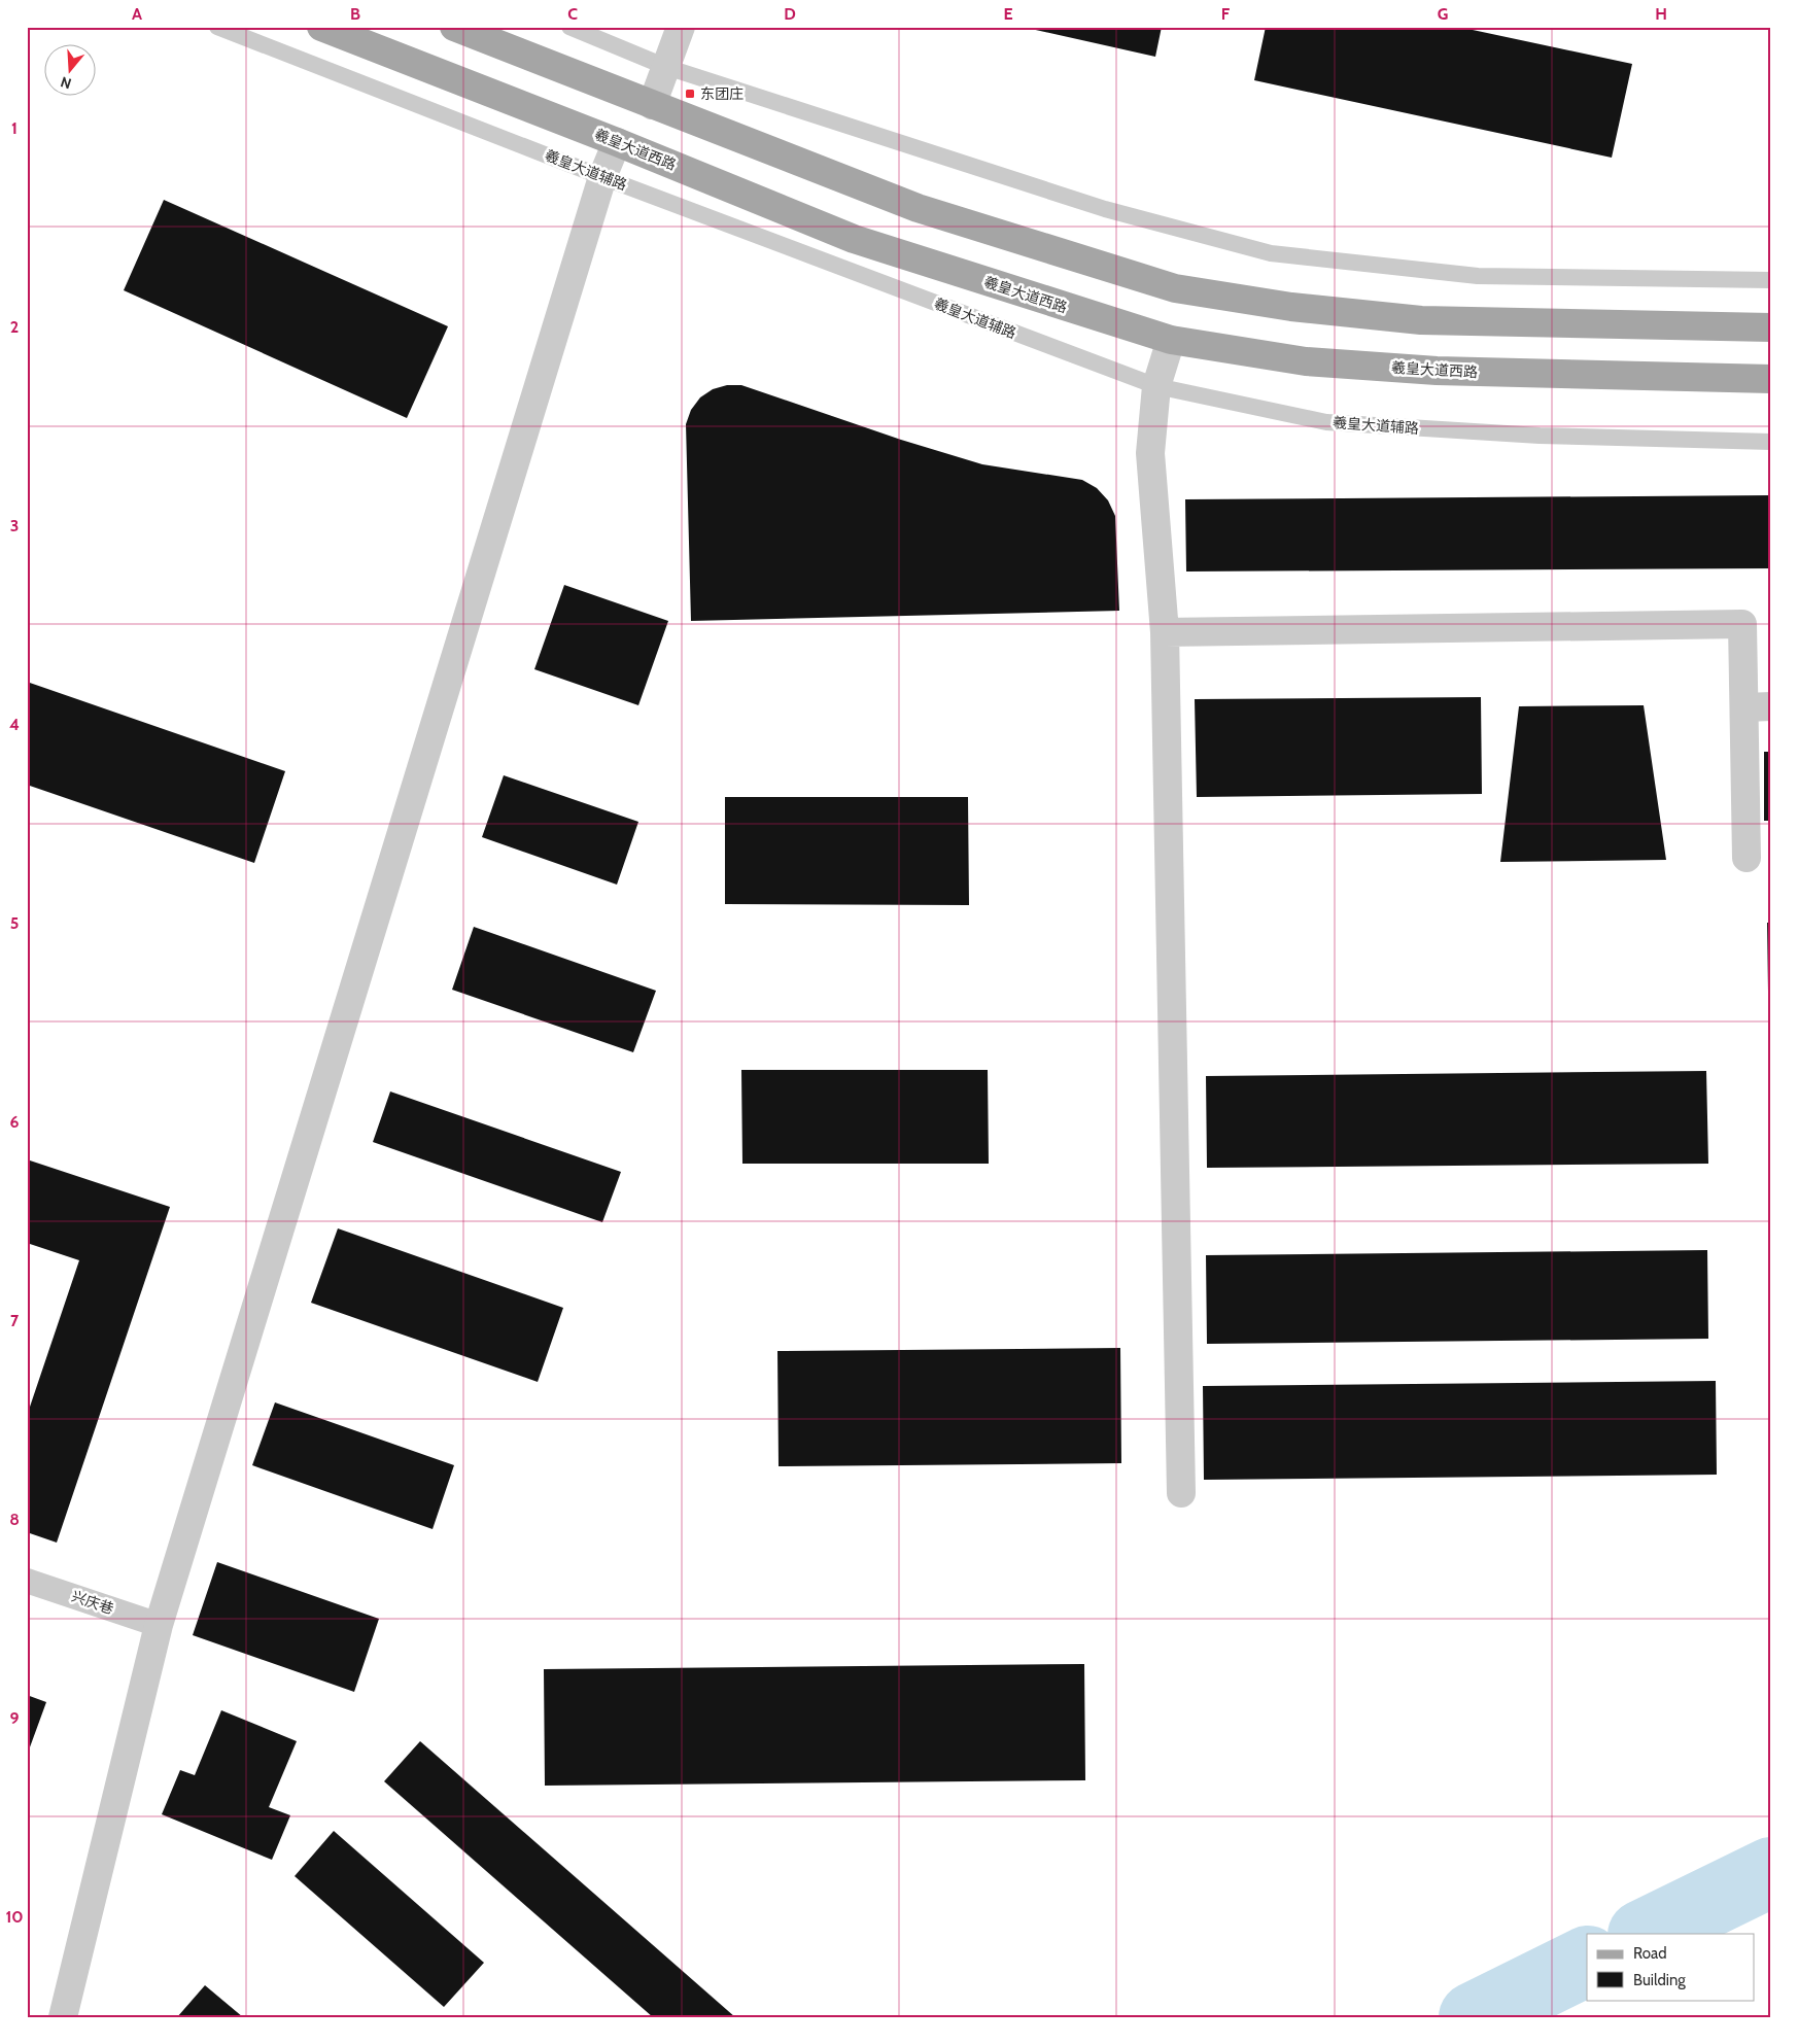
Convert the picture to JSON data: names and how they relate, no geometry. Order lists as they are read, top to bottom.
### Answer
{
  "streets": {
    "main road": ["羲皇大道西路"],
    "street": ["兴庆巷"],
    "lane": ["羲皇大道辅路"]
  },
  "places": {
    "transit": ["东团庄"]
  },
  "legend": ["Road", "Building"],
  "north": "bottom",
  "grid": {
    "columns": [
      "A",
      "B",
      "C",
      "D",
      "E",
      "F",
      "G",
      "H"
    ],
    "rows": [
      "1",
      "2",
      "3",
      "4",
      "5",
      "6",
      "7",
      "8",
      "9",
      "10"
    ]
  }
}
